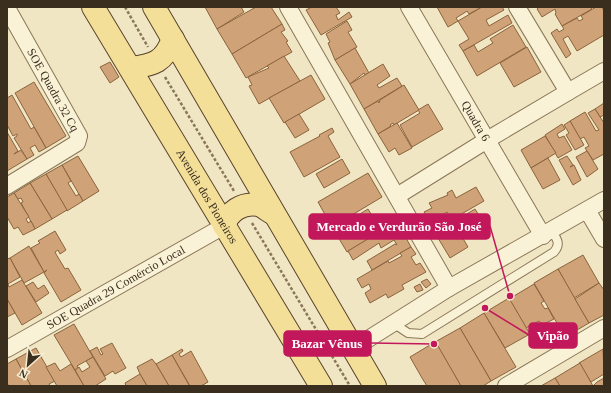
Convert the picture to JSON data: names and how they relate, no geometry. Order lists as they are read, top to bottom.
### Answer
{
  "streets": {
    "main road": ["Avenida dos Pioneiros"],
    "street": ["SOE Quadra 32 Cq", "Quadra 6", "SOE Quadra 29 Comércio Local"]
  },
  "crossings": [
    ["Avenida dos Pioneiros", "SOE Quadra 29 Comércio Local"]
  ],
  "places": ["Mercado e Verdurão São José", "Vipão", "Bazar Vênus"],
  "north": "bottom left"
}
